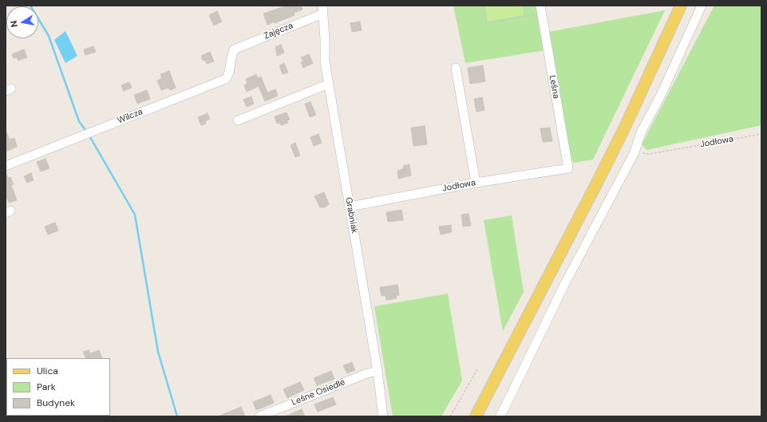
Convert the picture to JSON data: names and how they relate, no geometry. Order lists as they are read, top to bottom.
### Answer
{
  "streets": {
    "street": [
      "Zajęcza",
      "Leśna",
      "Wilcza",
      "Jodłowa",
      "Grabniak",
      "Leśne Osiedle"
    ]
  },
  "crossings": [
    ["Zajęcza", "Wilcza"],
    ["Zajęcza", "Grabniak"],
    ["Leśna", "Jodłowa"],
    ["Jodłowa", "Grabniak"],
    ["Grabniak", "Leśne Osiedle"]
  ],
  "legend": ["Ulica", "Park", "Budynek"],
  "north": "left"
}
